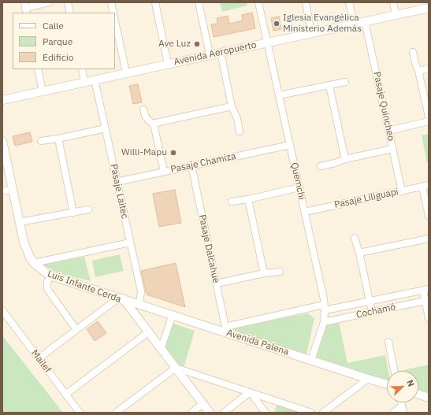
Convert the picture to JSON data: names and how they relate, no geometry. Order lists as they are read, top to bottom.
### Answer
{
  "streets": {
    "street": [
      "Avenida Aeropuerto",
      "Pasaje Quincheo",
      "Pasaje Chamiza",
      "Quemchi",
      "Pasaje Laitec",
      "Pasaje Liliguapi",
      "Pasaje Dalcahue",
      "Luis Infante Cerda",
      "Cochamó",
      "Avenida Palena",
      "Mailef"
    ]
  },
  "crossings": [
    ["Avenida Aeropuerto", "Pasaje Quincheo"],
    ["Avenida Aeropuerto", "Quemchi"],
    ["Avenida Aeropuerto", "Pasaje Laitec"],
    ["Pasaje Quincheo", "Pasaje Liliguapi"],
    ["Pasaje Chamiza", "Quemchi"],
    ["Pasaje Chamiza", "Pasaje Laitec"],
    ["Pasaje Chamiza", "Pasaje Dalcahue"],
    ["Quemchi", "Pasaje Liliguapi"],
    ["Quemchi", "Cochamó"],
    ["Quemchi", "Avenida Palena"],
    ["Pasaje Laitec", "Avenida Palena"],
    ["Pasaje Dalcahue", "Cochamó"],
    ["Pasaje Dalcahue", "Avenida Palena"],
    ["Luis Infante Cerda", "Avenida Palena"],
    ["Cochamó", "Avenida Palena"]
  ],
  "places": ["Iglesia Evangélica Ministerio Además", "Ave Luz", "Willi-Mapu"],
  "legend": ["Calle", "Parque", "Edificio"],
  "north": "top right"
}
